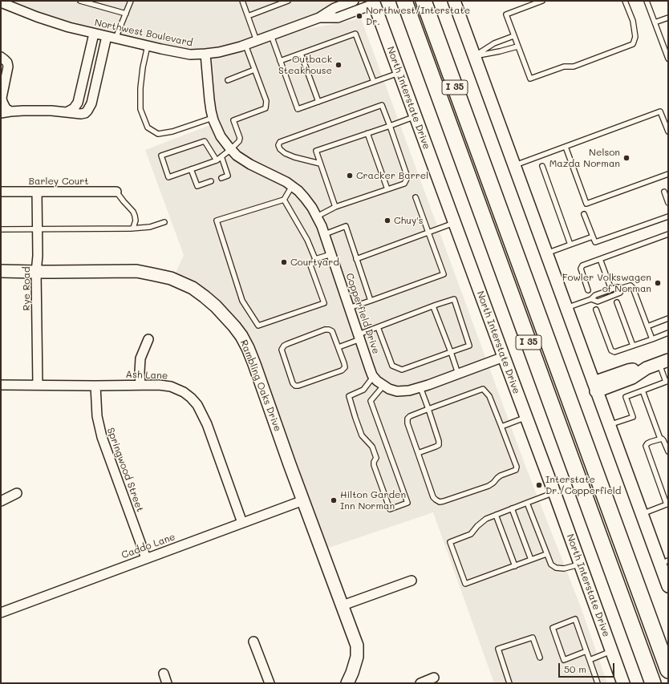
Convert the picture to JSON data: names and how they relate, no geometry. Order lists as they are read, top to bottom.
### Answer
{
  "streets": {
    "highway": ["I 35"],
    "main road": ["North Interstate Drive", "Rambling Oaks Drive"],
    "street": [
      "Northwest Boulevard",
      "Barley Court",
      "Rye Road",
      "Copperfield Drive",
      "Ash Lane",
      "Springwood Street",
      "Caddo Lane"
    ]
  },
  "crossings": [
    ["Northwest Boulevard", "North Interstate Drive"],
    ["Northwest Boulevard", "Copperfield Drive"],
    ["North Interstate Drive", "Copperfield Drive"],
    ["Barley Court", "Rye Road"],
    ["Rye Road", "Ash Lane"],
    ["Rye Road", "Rambling Oaks Drive"],
    ["Ash Lane", "Springwood Street"],
    ["Ash Lane", "Caddo Lane"],
    ["Rambling Oaks Drive", "Caddo Lane"],
    ["Springwood Street", "Caddo Lane"]
  ],
  "places": [
    "Northwest/Interstate Dr.",
    "Outback Steakhouse",
    "Nelson Mazda Norman",
    "Cracker Barrel",
    "Chuy's",
    "Courtyard",
    "Fowler Volkswagen of Norman",
    "Interstate Dr./Copperfield",
    "Hilton Garden Inn Norman"
  ],
  "scale_bar": "50 m"
}
